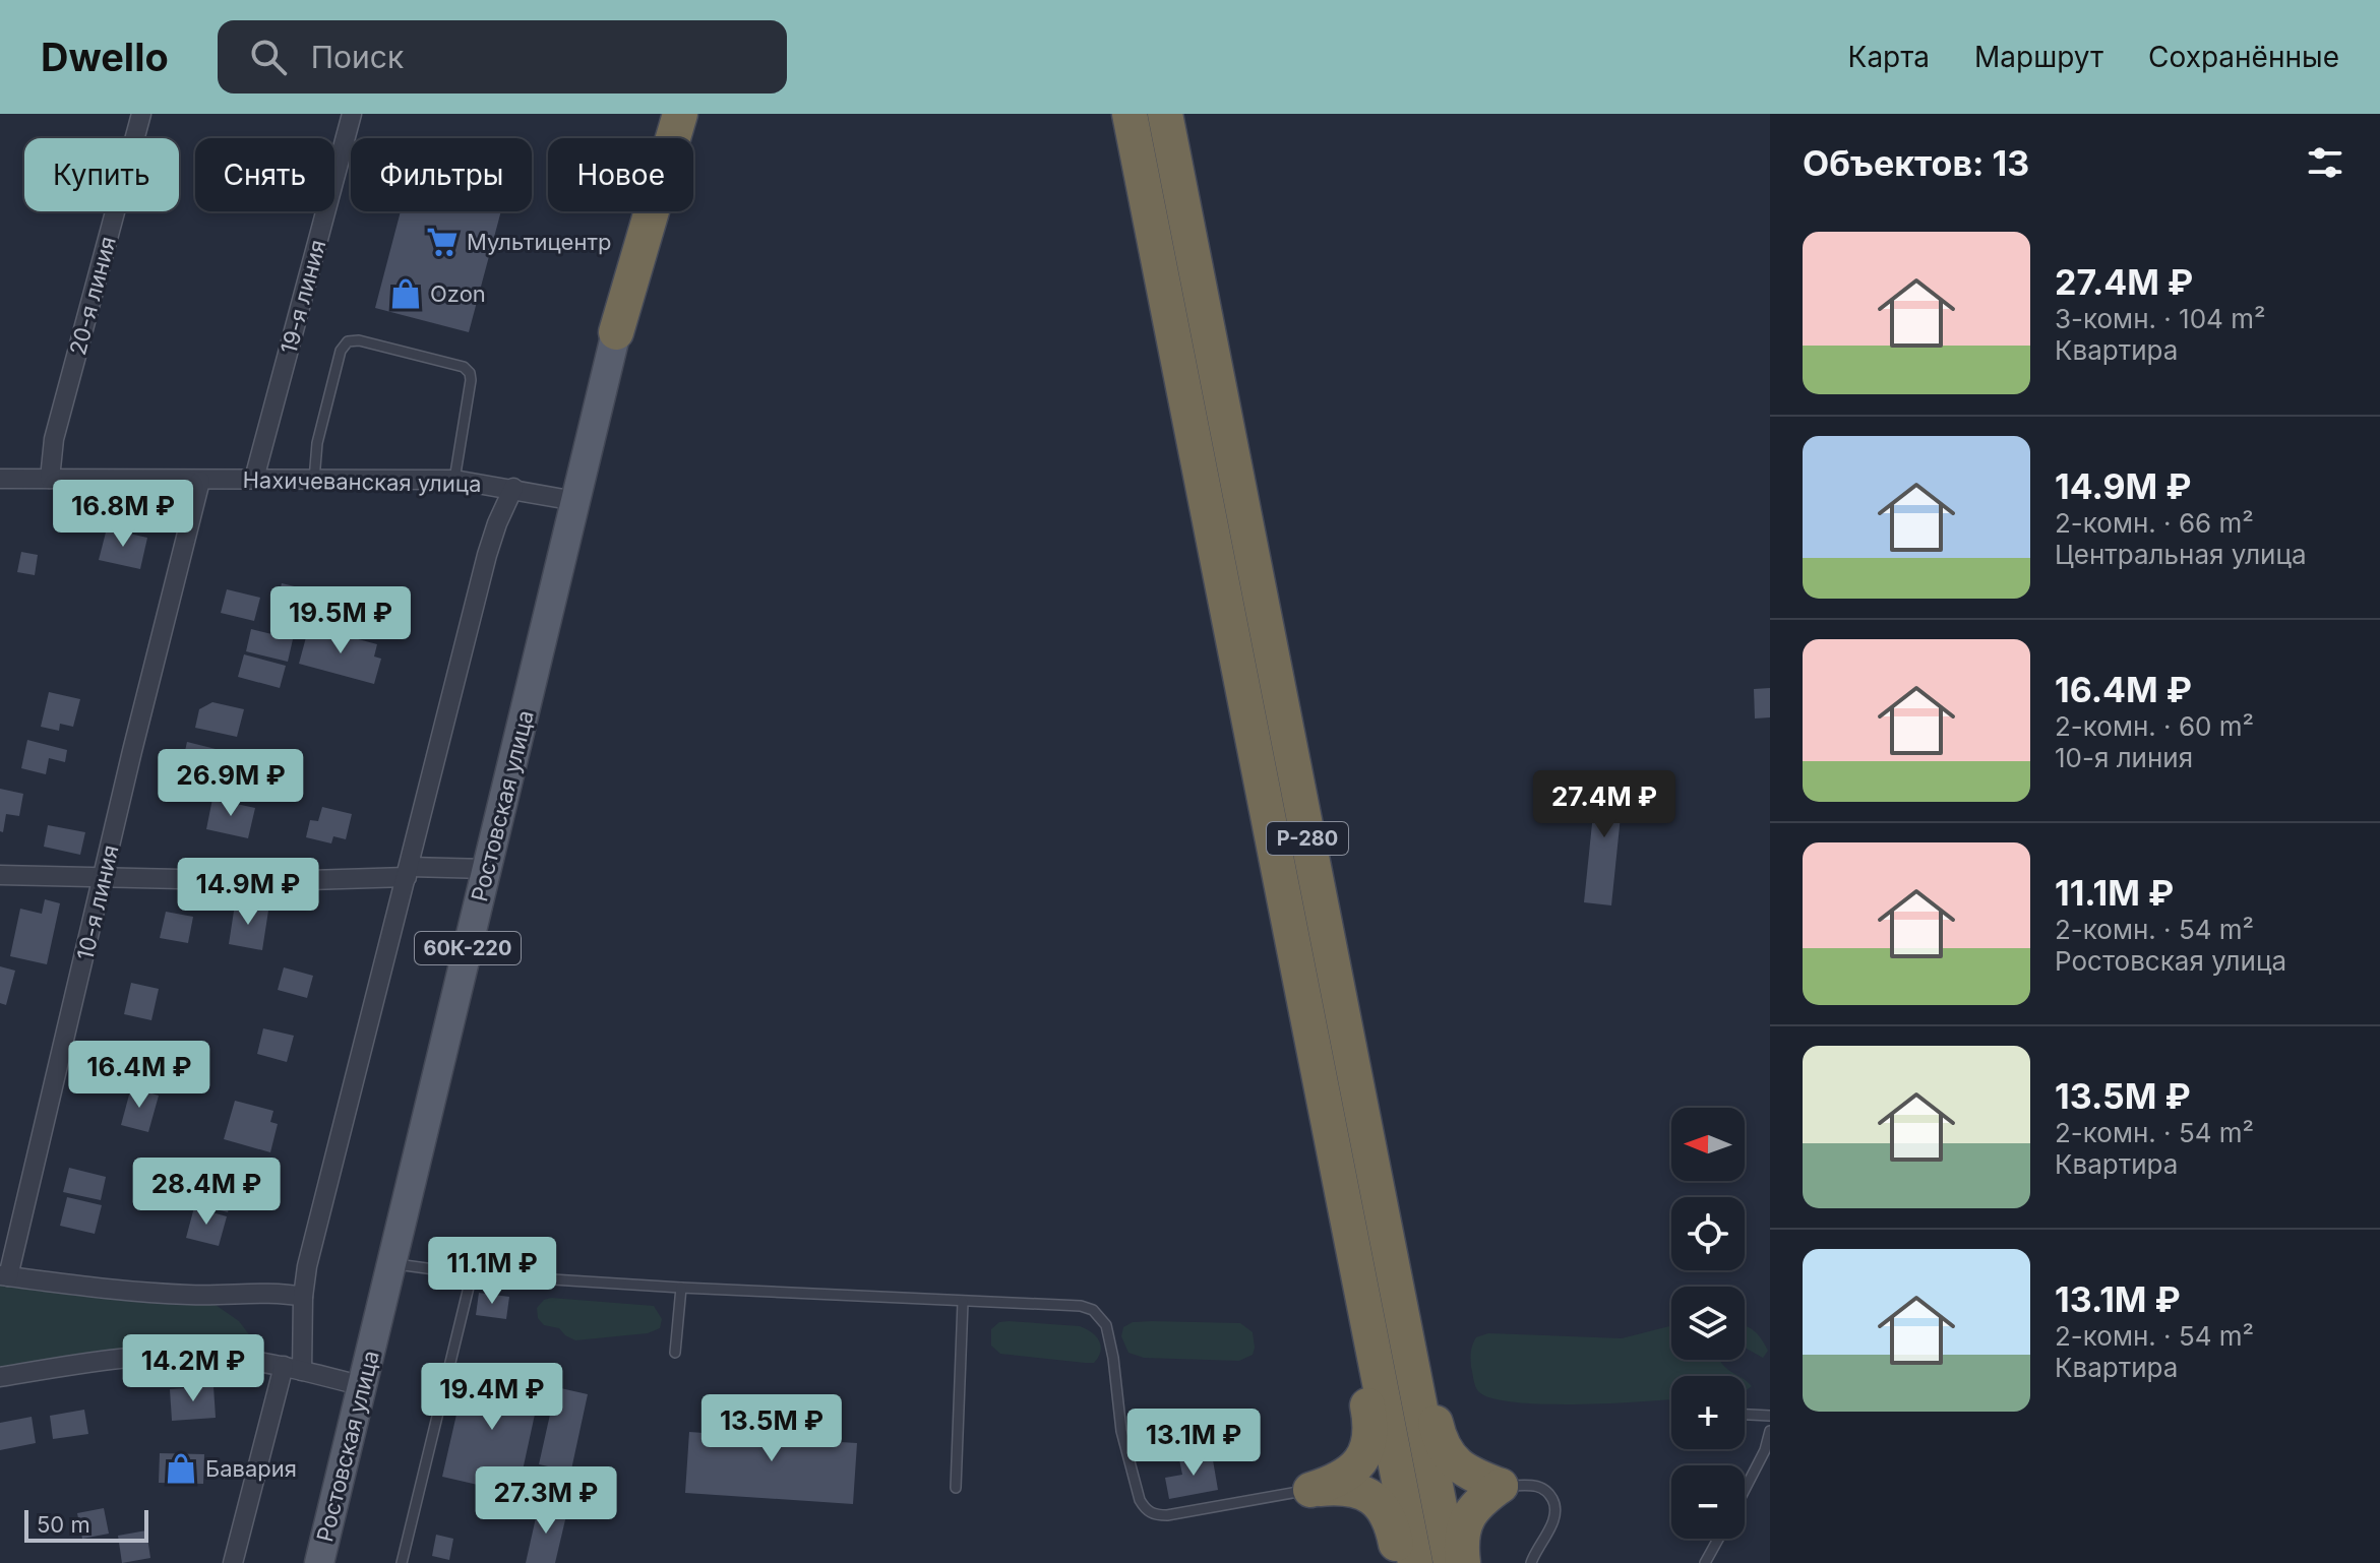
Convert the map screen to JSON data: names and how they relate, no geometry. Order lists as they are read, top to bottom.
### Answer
{
  "streets": {
    "highway": ["Р-280", "60К-220"],
    "main road": ["Ростовская улица"],
    "street": [
      "20-я линия",
      "19-я линия",
      "Нахичеванская улица",
      "10-я линия"
    ]
  },
  "crossings": [
    ["20-я линия", "Нахичеванская улица"],
    ["19-я линия", "Нахичеванская улица"],
    ["Нахичеванская улица", "Ростовская улица"],
    ["Нахичеванская улица", "10-я линия"],
    ["Ростовская улица", "60К-220"]
  ],
  "places": {
    "supermarket": ["Мультицентр"],
    "shop": ["Ozon", "Бавария"]
  },
  "scale_bar": "50 m",
  "north": "left",
  "page": {
    "header": "Dwello",
    "search": "Поиск",
    "nav": ["Карта", "Маршрут", "Сохранённые"],
    "heading": "Объектов: 13",
    "chip": [
      "Купить",
      "Снять",
      "Фильтры",
      "Новое"
    ],
    "list": [
      {
        "name": "27.4M ₽",
        "note": "3-комн. · 104 m² · Квартира"
      },
      {
        "name": "14.9M ₽",
        "note": "2-комн. · 66 m² · Центральная улица"
      },
      {
        "name": "16.4M ₽",
        "note": "2-комн. · 60 m² · 10-я линия"
      },
      {
        "name": "11.1M ₽",
        "note": "2-комн. · 54 m² · Ростовская улица"
      },
      {
        "name": "13.5M ₽",
        "note": "2-комн. · 54 m² · Квартира"
      },
      {
        "name": "13.1M ₽",
        "note": "2-комн. · 54 m² · Квартира"
      }
    ],
    "price": [
      "16.8M ₽",
      "19.5M ₽",
      "26.9M ₽",
      "27.4M ₽",
      "14.9M ₽",
      "16.4M ₽",
      "28.4M ₽",
      "11.1M ₽",
      "14.2M ₽",
      "19.4M ₽",
      "13.5M ₽",
      "13.1M ₽",
      "27.3M ₽"
    ],
    "map_buttons": ["+", "−"],
    "scale": "50 m"
  }
}
